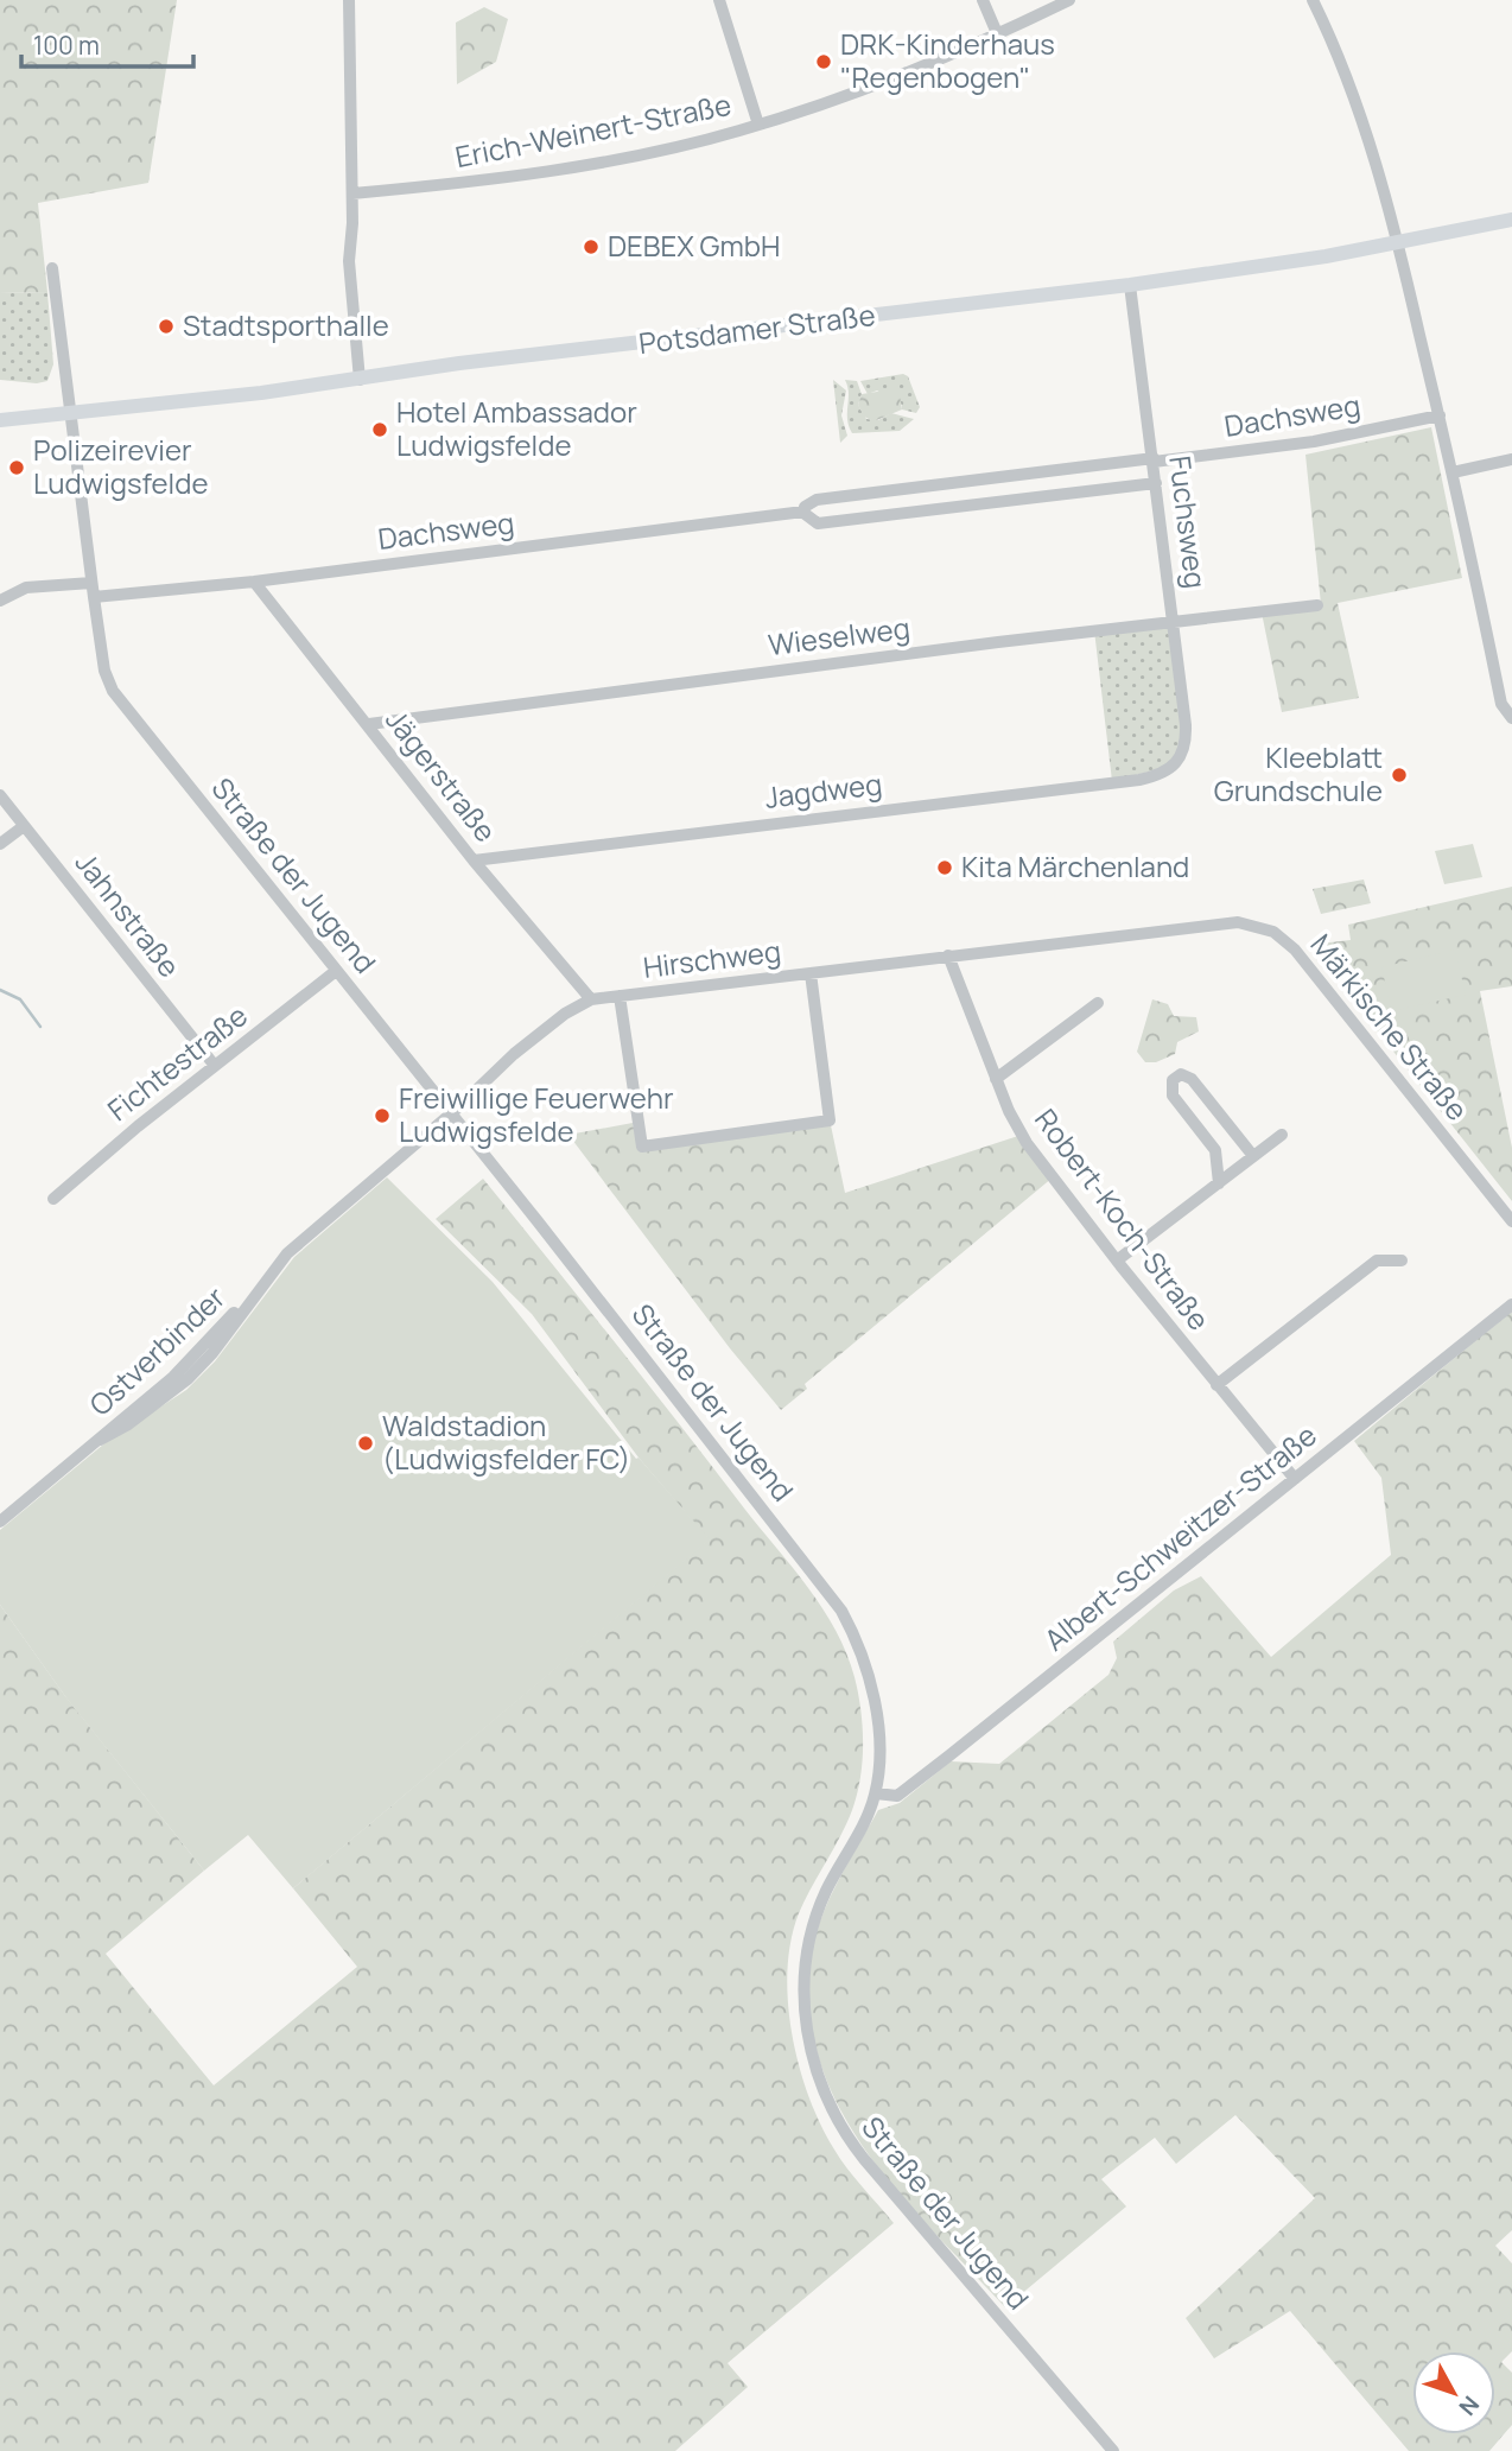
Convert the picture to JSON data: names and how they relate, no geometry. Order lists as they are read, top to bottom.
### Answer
{
  "streets": {
    "main road": ["Potsdamer Straße"],
    "street": [
      "Erich-Weinert-Straße",
      "Dachsweg",
      "Fuchsweg",
      "Wieselweg",
      "Jägerstraße",
      "Jagdweg",
      "Straße der Jugend",
      "Jahnstraße",
      "Hirschweg",
      "Märkische Straße",
      "Fichtestraße",
      "Robert-Koch-Straße",
      "Ostverbinder",
      "Albert-Schweitzer-Straße"
    ]
  },
  "crossings": [
    ["Potsdamer Straße", "Fuchsweg"],
    ["Potsdamer Straße", "Straße der Jugend"],
    ["Dachsweg", "Fuchsweg"],
    ["Dachsweg", "Jägerstraße"],
    ["Dachsweg", "Straße der Jugend"],
    ["Fuchsweg", "Wieselweg"],
    ["Fuchsweg", "Jagdweg"],
    ["Wieselweg", "Jägerstraße"],
    ["Jägerstraße", "Jagdweg"],
    ["Jägerstraße", "Hirschweg"],
    ["Straße der Jugend", "Hirschweg"],
    ["Straße der Jugend", "Fichtestraße"],
    ["Straße der Jugend", "Ostverbinder"],
    ["Straße der Jugend", "Albert-Schweitzer-Straße"],
    ["Jahnstraße", "Fichtestraße"],
    ["Hirschweg", "Märkische Straße"],
    ["Hirschweg", "Robert-Koch-Straße"],
    ["Hirschweg", "Ostverbinder"],
    ["Märkische Straße", "Robert-Koch-Straße"],
    ["Robert-Koch-Straße", "Albert-Schweitzer-Straße"]
  ],
  "places": [
    "DRK-Kinderhaus \"Regenbogen\"",
    "DEBEX GmbH",
    "Stadtsporthalle",
    "Hotel Ambassador Ludwigsfelde",
    "Polizeirevier Ludwigsfelde",
    "Kleeblatt Grundschule",
    "Kita Märchenland",
    "Freiwillige Feuerwehr Ludwigsfelde",
    "Waldstadion (Ludwigsfelder FC)"
  ],
  "scale_bar": "100 m",
  "north": "bottom right"
}
